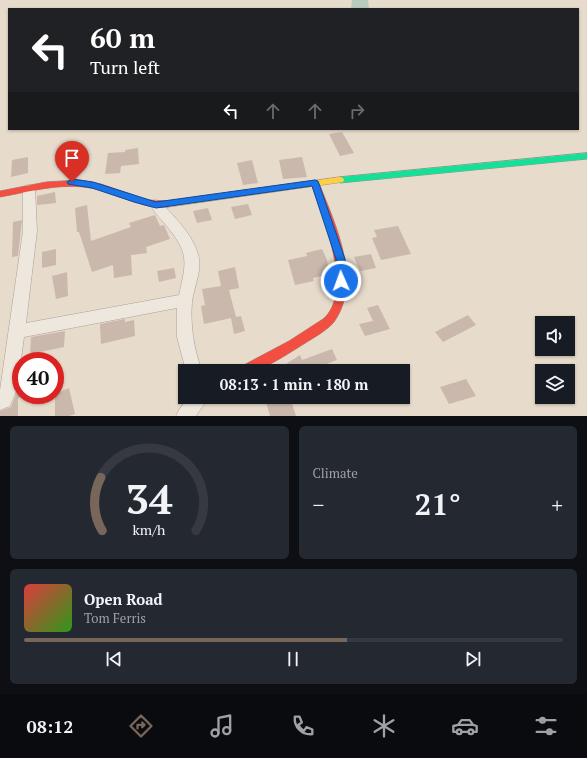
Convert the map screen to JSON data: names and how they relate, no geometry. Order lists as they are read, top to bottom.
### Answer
{
  "page": {
    "turn": ["60 m", "Turn left"],
    "limit": "40",
    "trip": "08:13 · 1 min · 180 m",
    "tile": "Climate",
    "heat": ["−", "21°", "+"],
    "song": ["Open Road", "Tom Ferris"],
    "tabs": "08:12",
    "gauge": ["34", "km/h"]
  }
}
